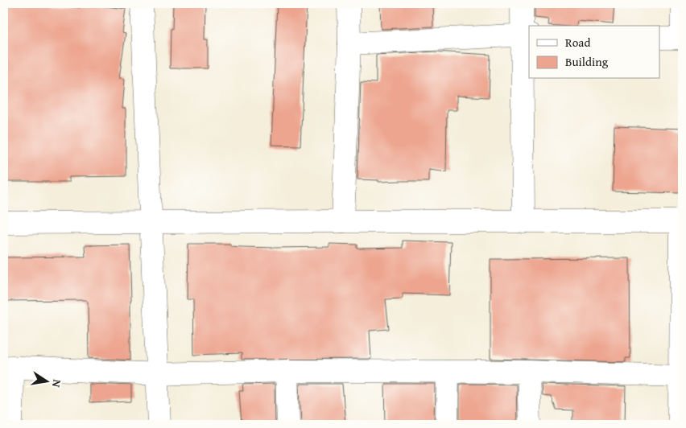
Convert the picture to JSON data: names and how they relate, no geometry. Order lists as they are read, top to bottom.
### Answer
{
  "legend": ["Road", "Building"],
  "north": "right"
}
